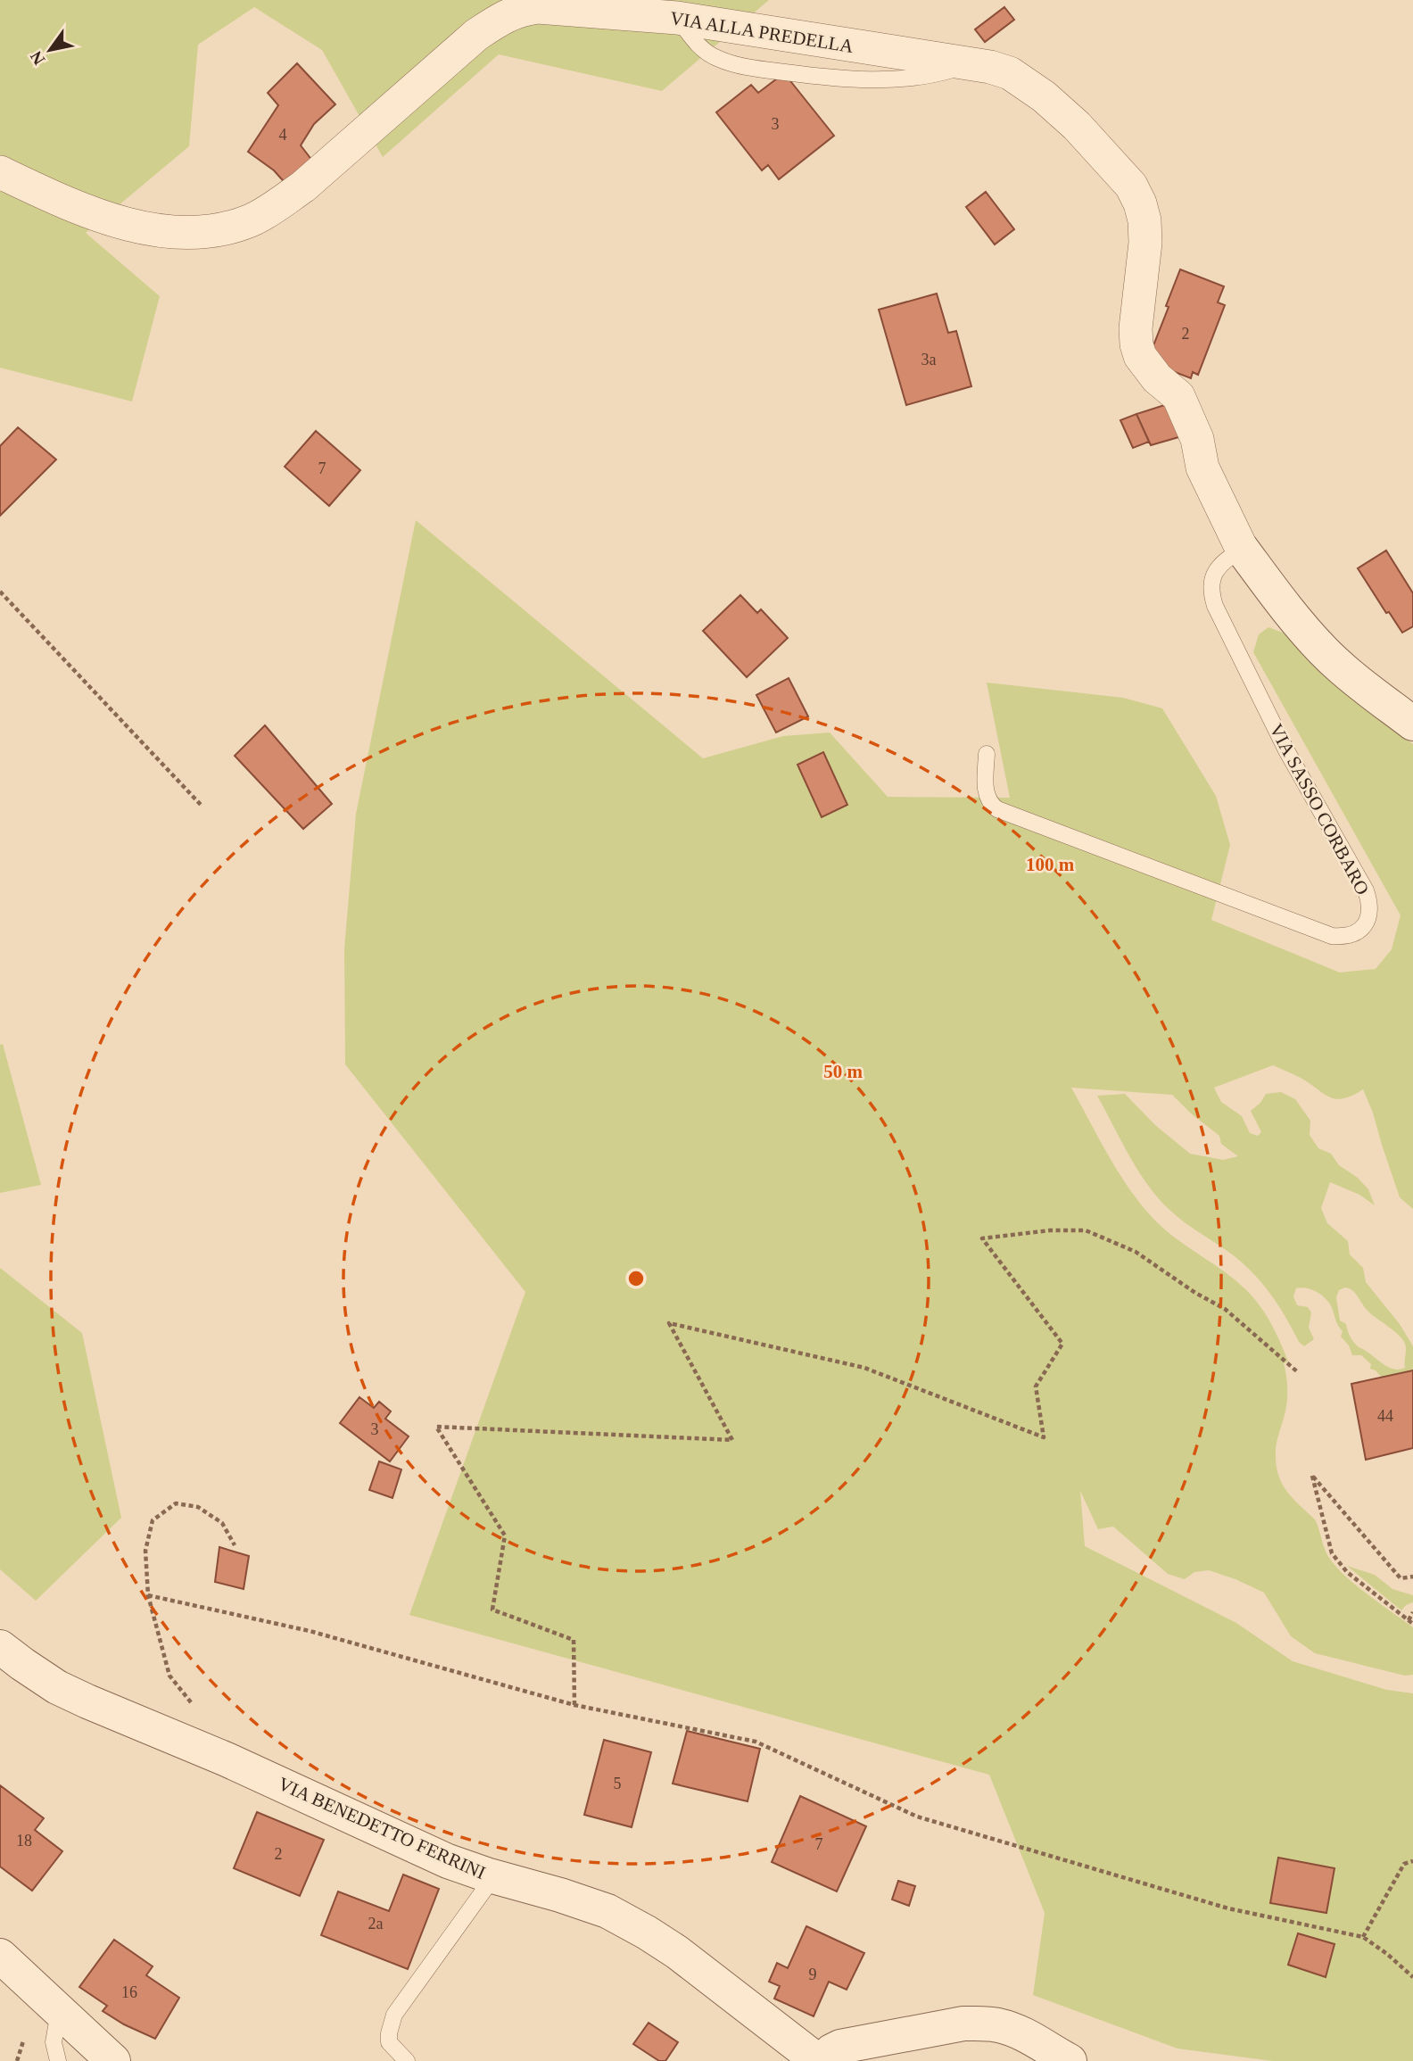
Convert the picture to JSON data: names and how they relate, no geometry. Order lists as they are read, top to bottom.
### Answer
{
  "streets": {
    "street": ["VIA ALLA PREDELLA", "VIA BENEDETTO FERRINI"],
    "lane": ["VIA SASSO CORBARO"]
  },
  "crossings": [
    ["VIA ALLA PREDELLA", "VIA SASSO CORBARO"]
  ],
  "house_numbers": [
    "3",
    "4",
    "2",
    "3a",
    "7",
    "44",
    "3",
    "5",
    "18",
    "7",
    "2",
    "2a",
    "9",
    "16"
  ],
  "north": "bottom left",
  "rings": ["100 m", "50 m"]
}
